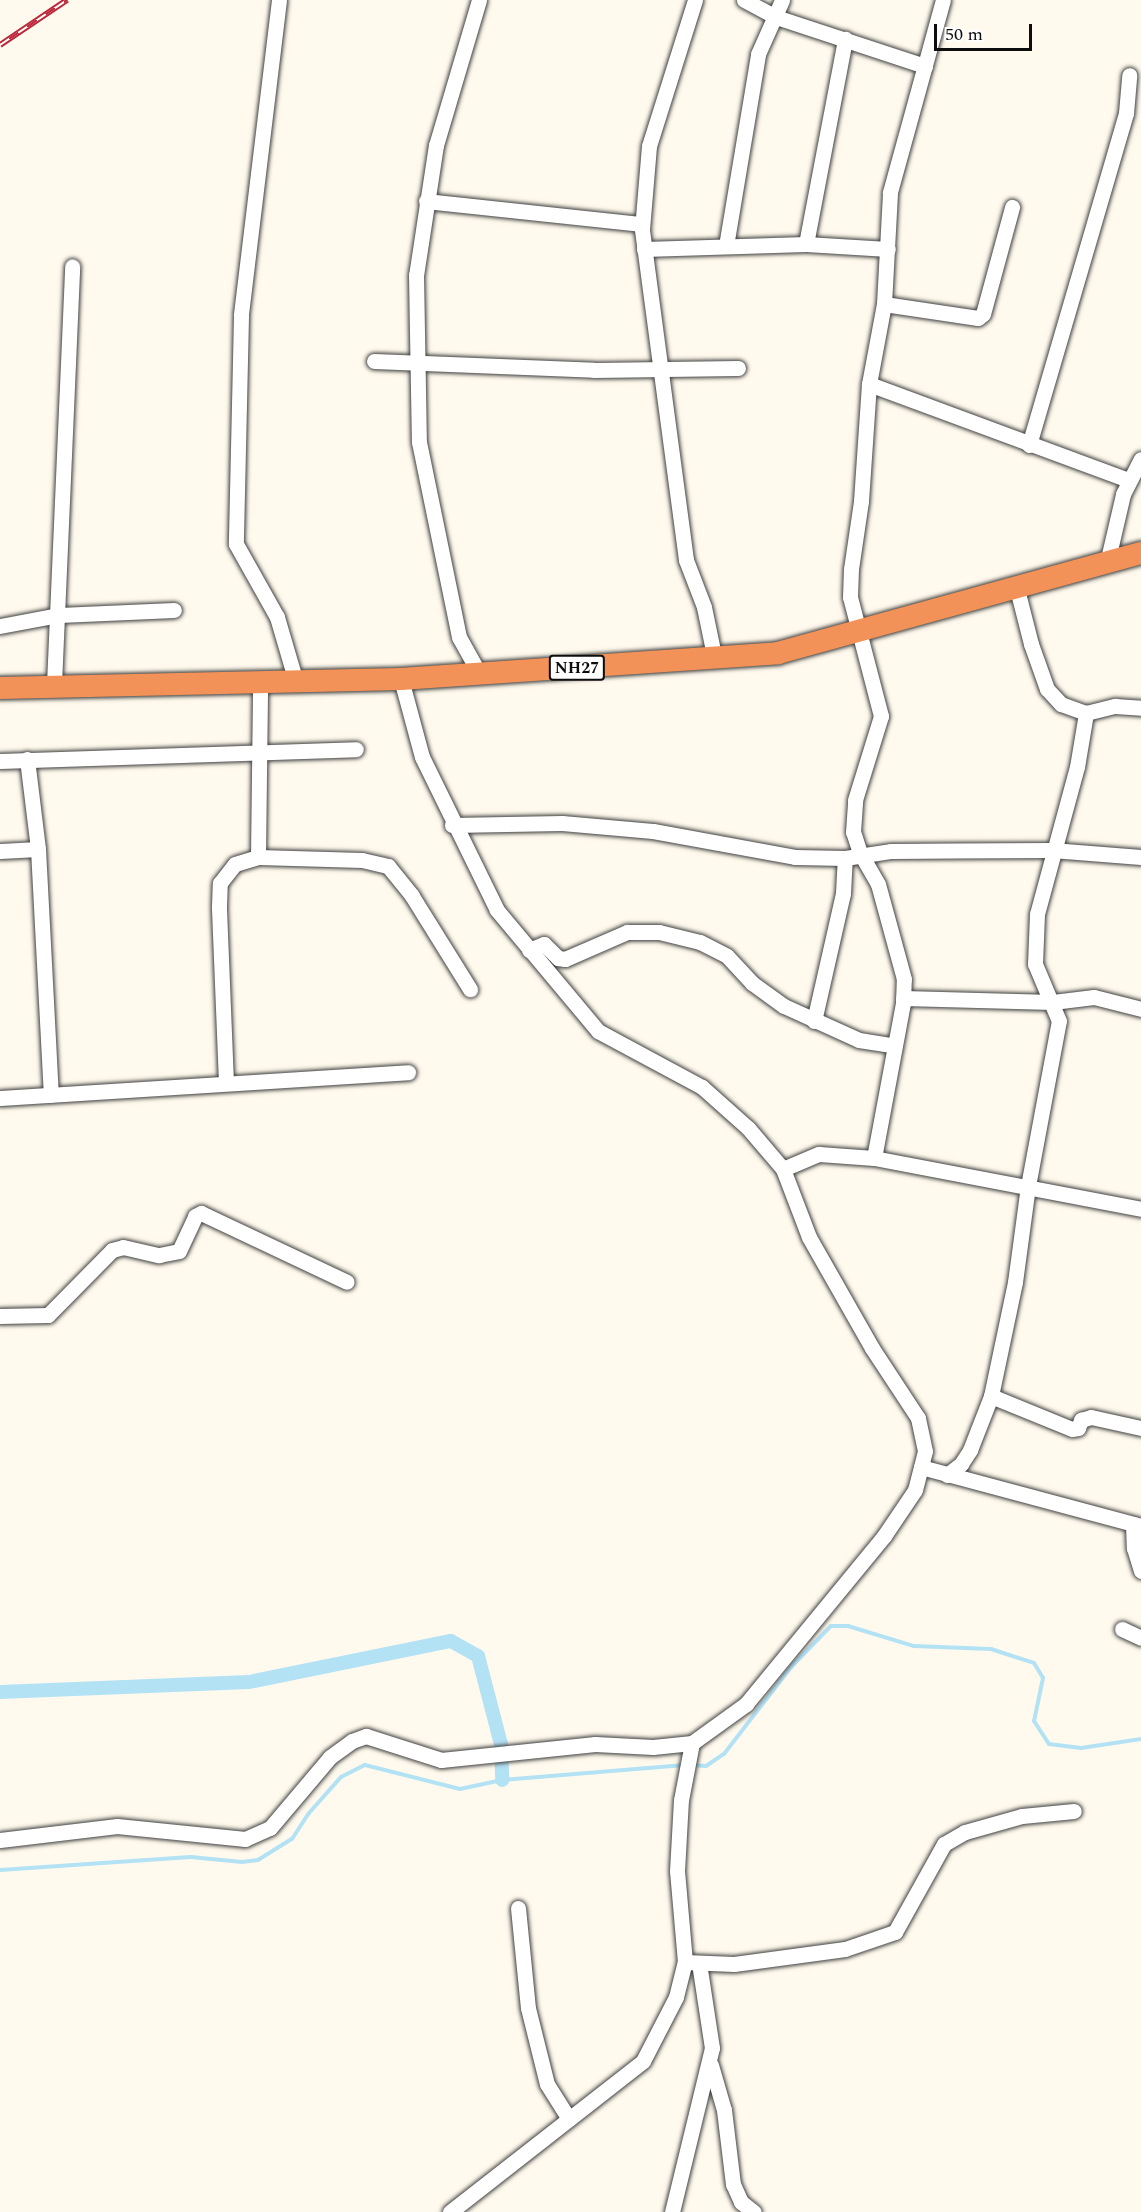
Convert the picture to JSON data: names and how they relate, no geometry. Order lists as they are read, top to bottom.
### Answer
{
  "streets": {
    "highway": ["NH27"]
  },
  "scale_bar": "50 m"
}
